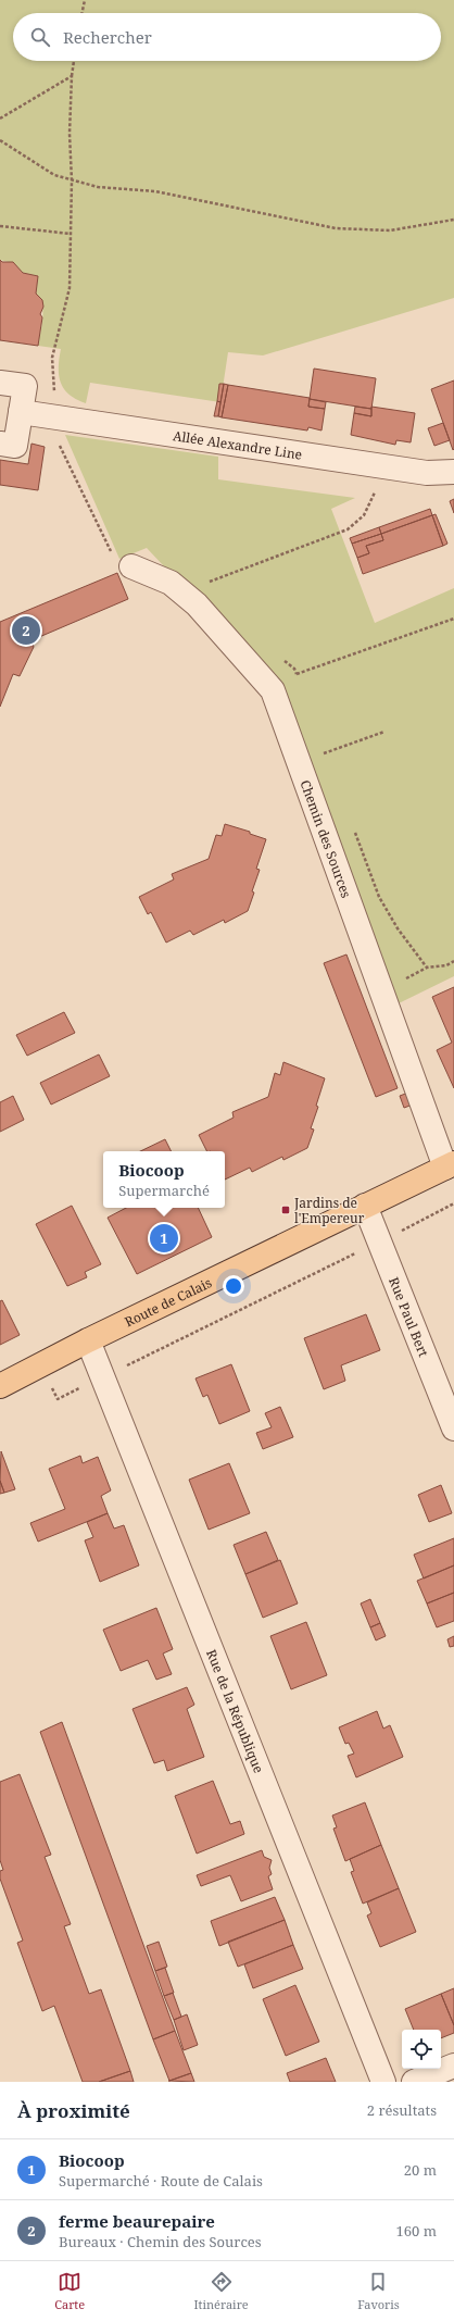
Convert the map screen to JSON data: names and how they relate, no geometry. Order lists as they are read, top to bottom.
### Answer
{
  "streets": {
    "main road": ["Route de Calais"],
    "street": [
      "Allée Alexandre Line",
      "Chemin des Sources",
      "Rue Paul Bert",
      "Rue de la République"
    ]
  },
  "crossings": [
    ["Chemin des Sources", "Route de Calais"],
    ["Route de Calais", "Rue Paul Bert"],
    ["Route de Calais", "Rue de la République"]
  ],
  "places": {
    "transit": ["Jardins de l'Empereur"]
  },
  "page": {
    "search": "Rechercher",
    "pins": ["2", "1"],
    "popup": ["Biocoop", "Supermarché"],
    "heading": ["À proximité", "2 résultats"],
    "list": [
      {
        "mark": "1",
        "name": "Biocoop",
        "note": "Supermarché · Route de Calais",
        "value": "20 m"
      },
      {
        "mark": "2",
        "name": "ferme beaurepaire",
        "note": "Bureaux · Chemin des Sources",
        "value": "160 m"
      }
    ],
    "nav": ["Carte", "Itinéraire", "Favoris"]
  }
}
